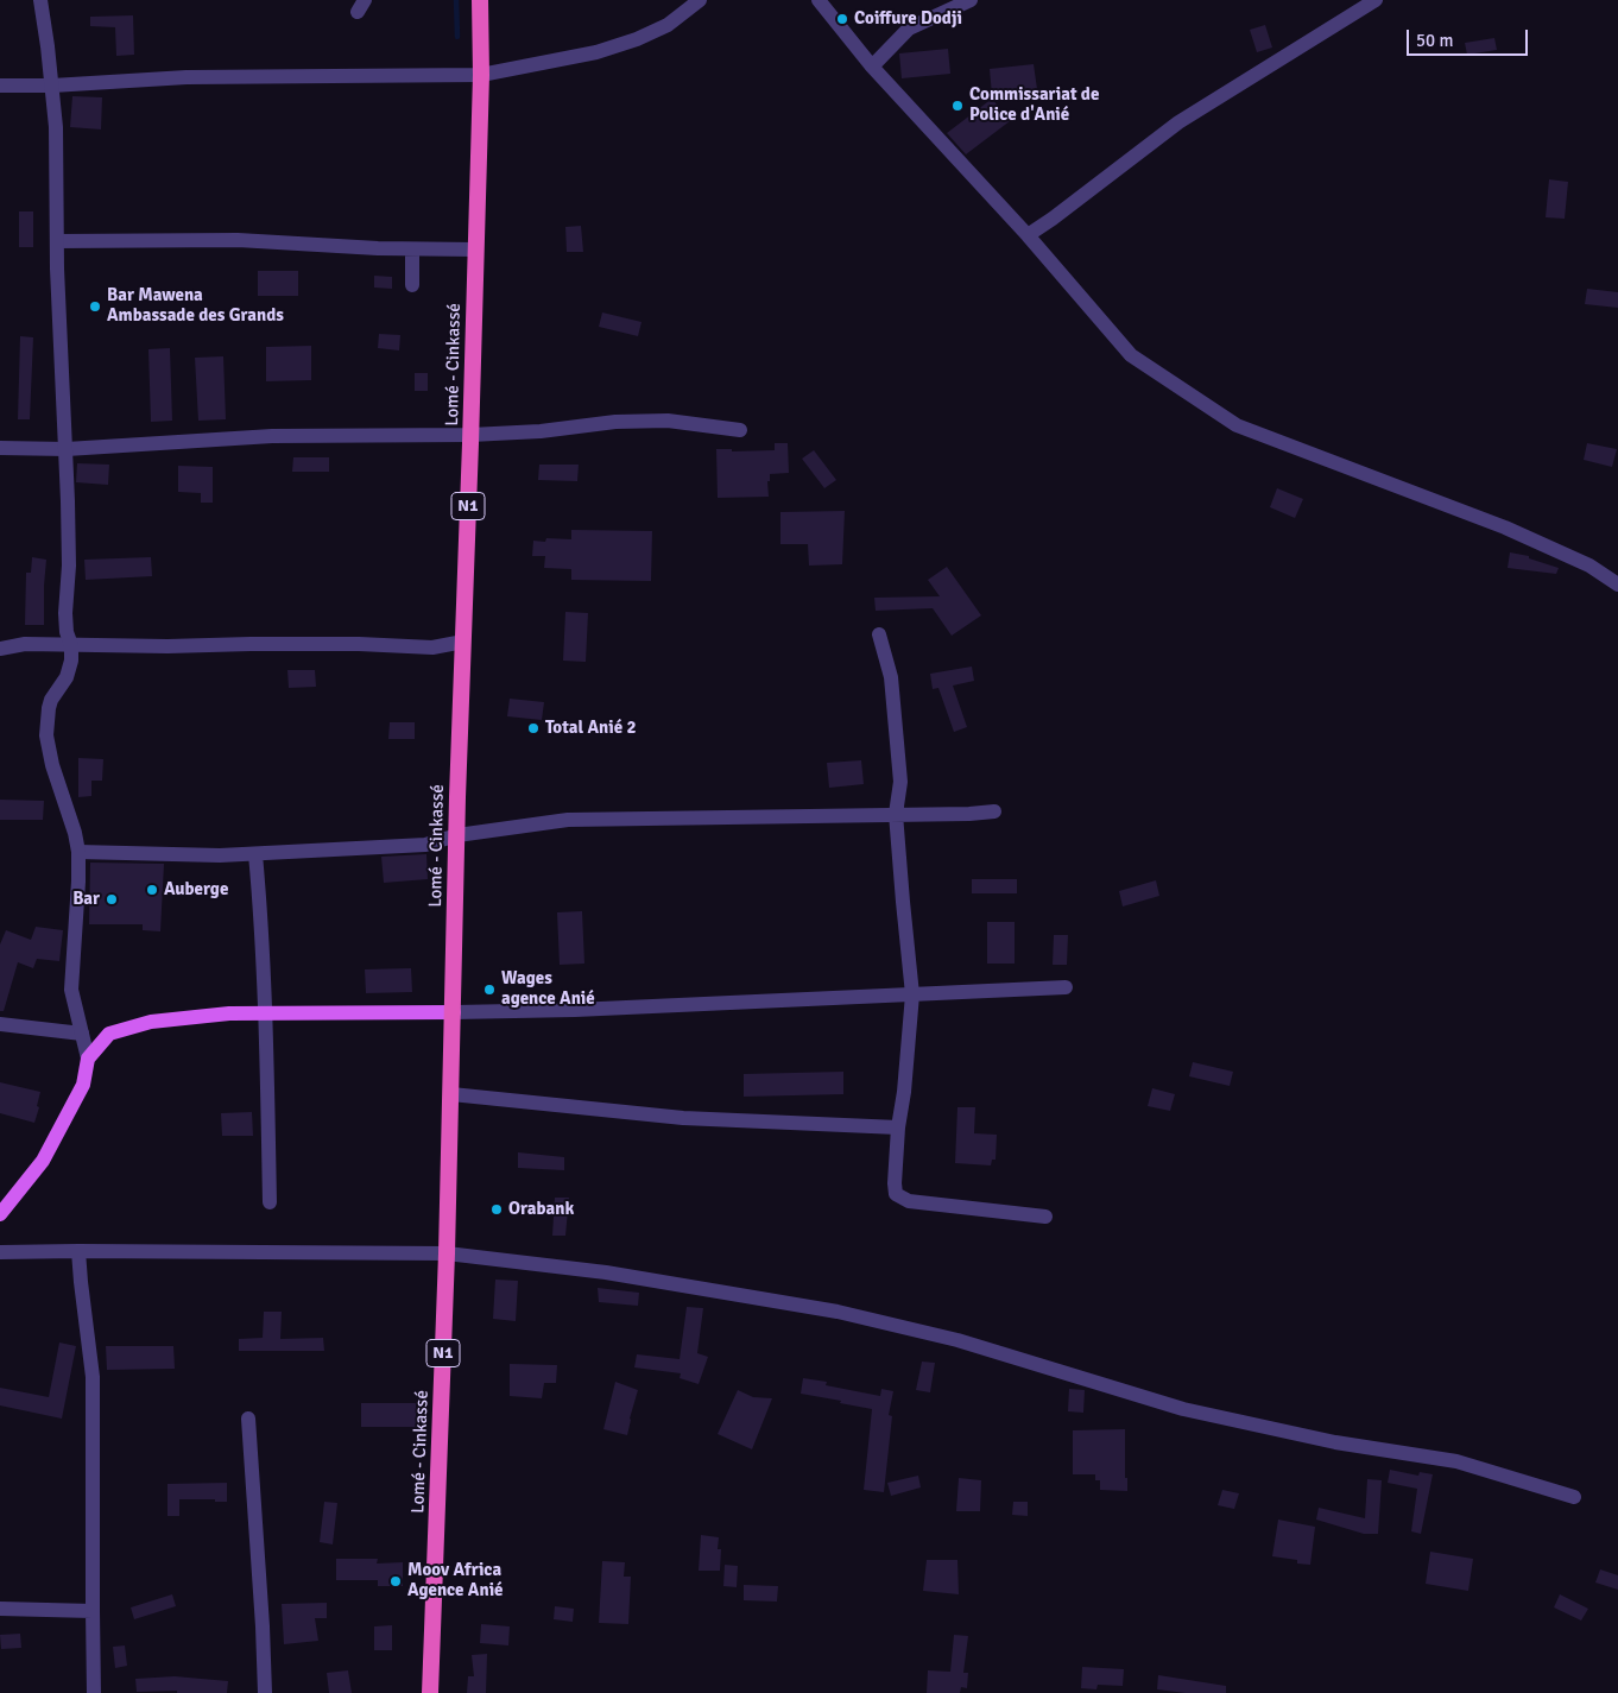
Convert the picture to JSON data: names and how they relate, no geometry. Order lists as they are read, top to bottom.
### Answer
{
  "streets": {
    "highway": ["Lomé - Cinkassé", "N1"]
  },
  "places": [
    "Coiffure Dodji",
    "Commissariat de Police d'Anié",
    "Bar Mawena Ambassade des Grands",
    "Total Anié 2",
    "Auberge",
    "Bar",
    "Wages agence Anié",
    "Orabank",
    "Moov Africa Agence Anié"
  ],
  "scale_bar": "50 m"
}
